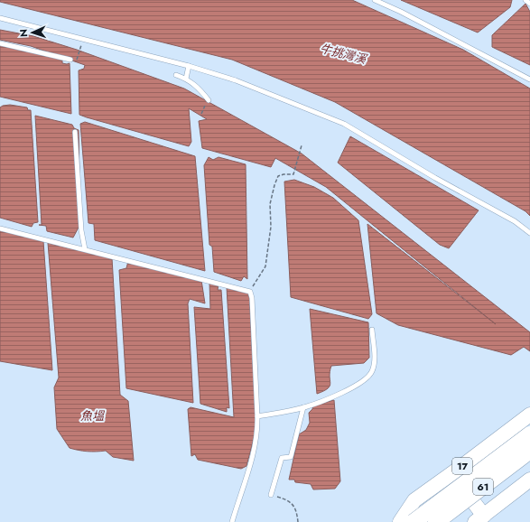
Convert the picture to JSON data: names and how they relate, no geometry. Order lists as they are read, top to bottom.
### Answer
{
  "streets": {
    "highway": ["61"],
    "main road": ["17"]
  },
  "water": ["牛挑灣溪", "魚塭"],
  "north": "left"
}
